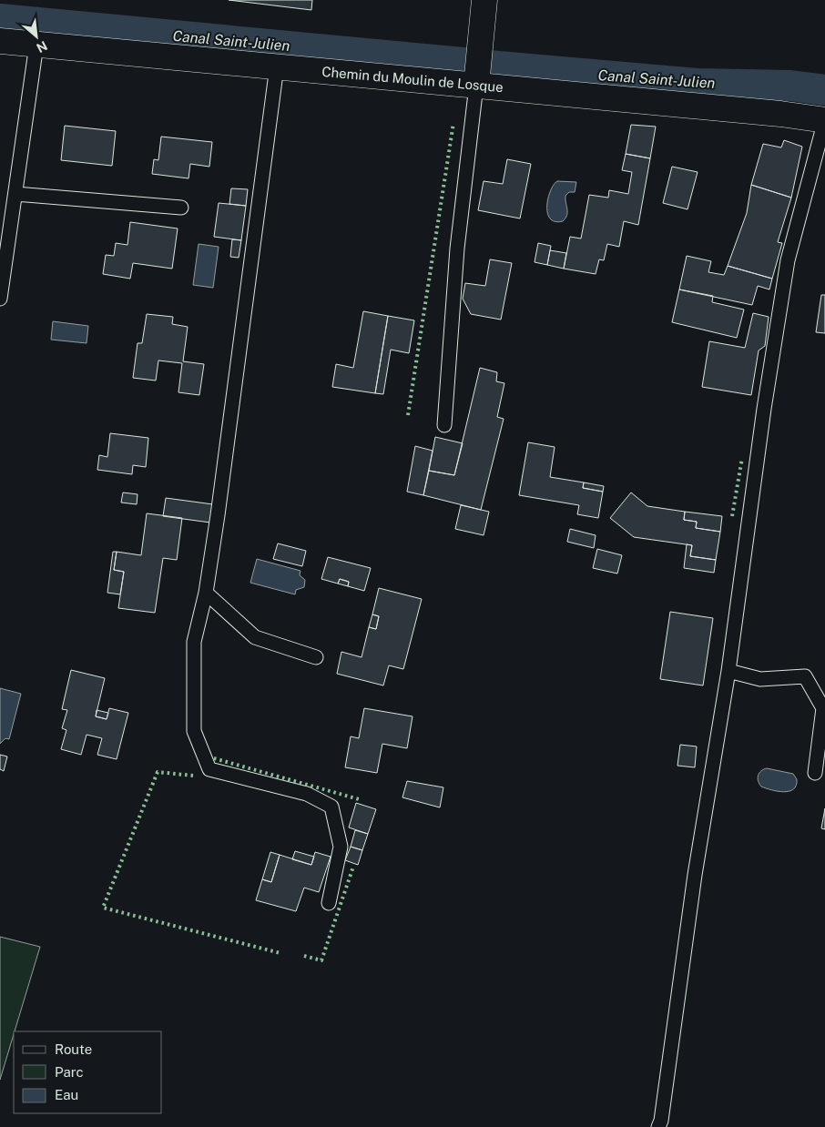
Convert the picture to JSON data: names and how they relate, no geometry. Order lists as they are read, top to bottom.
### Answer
{
  "streets": {
    "street": ["Chemin du Moulin de Losque"]
  },
  "water": ["Canal Saint-Julien"],
  "legend": ["Route", "Parc", "Eau"],
  "north": "bottom right"
}
